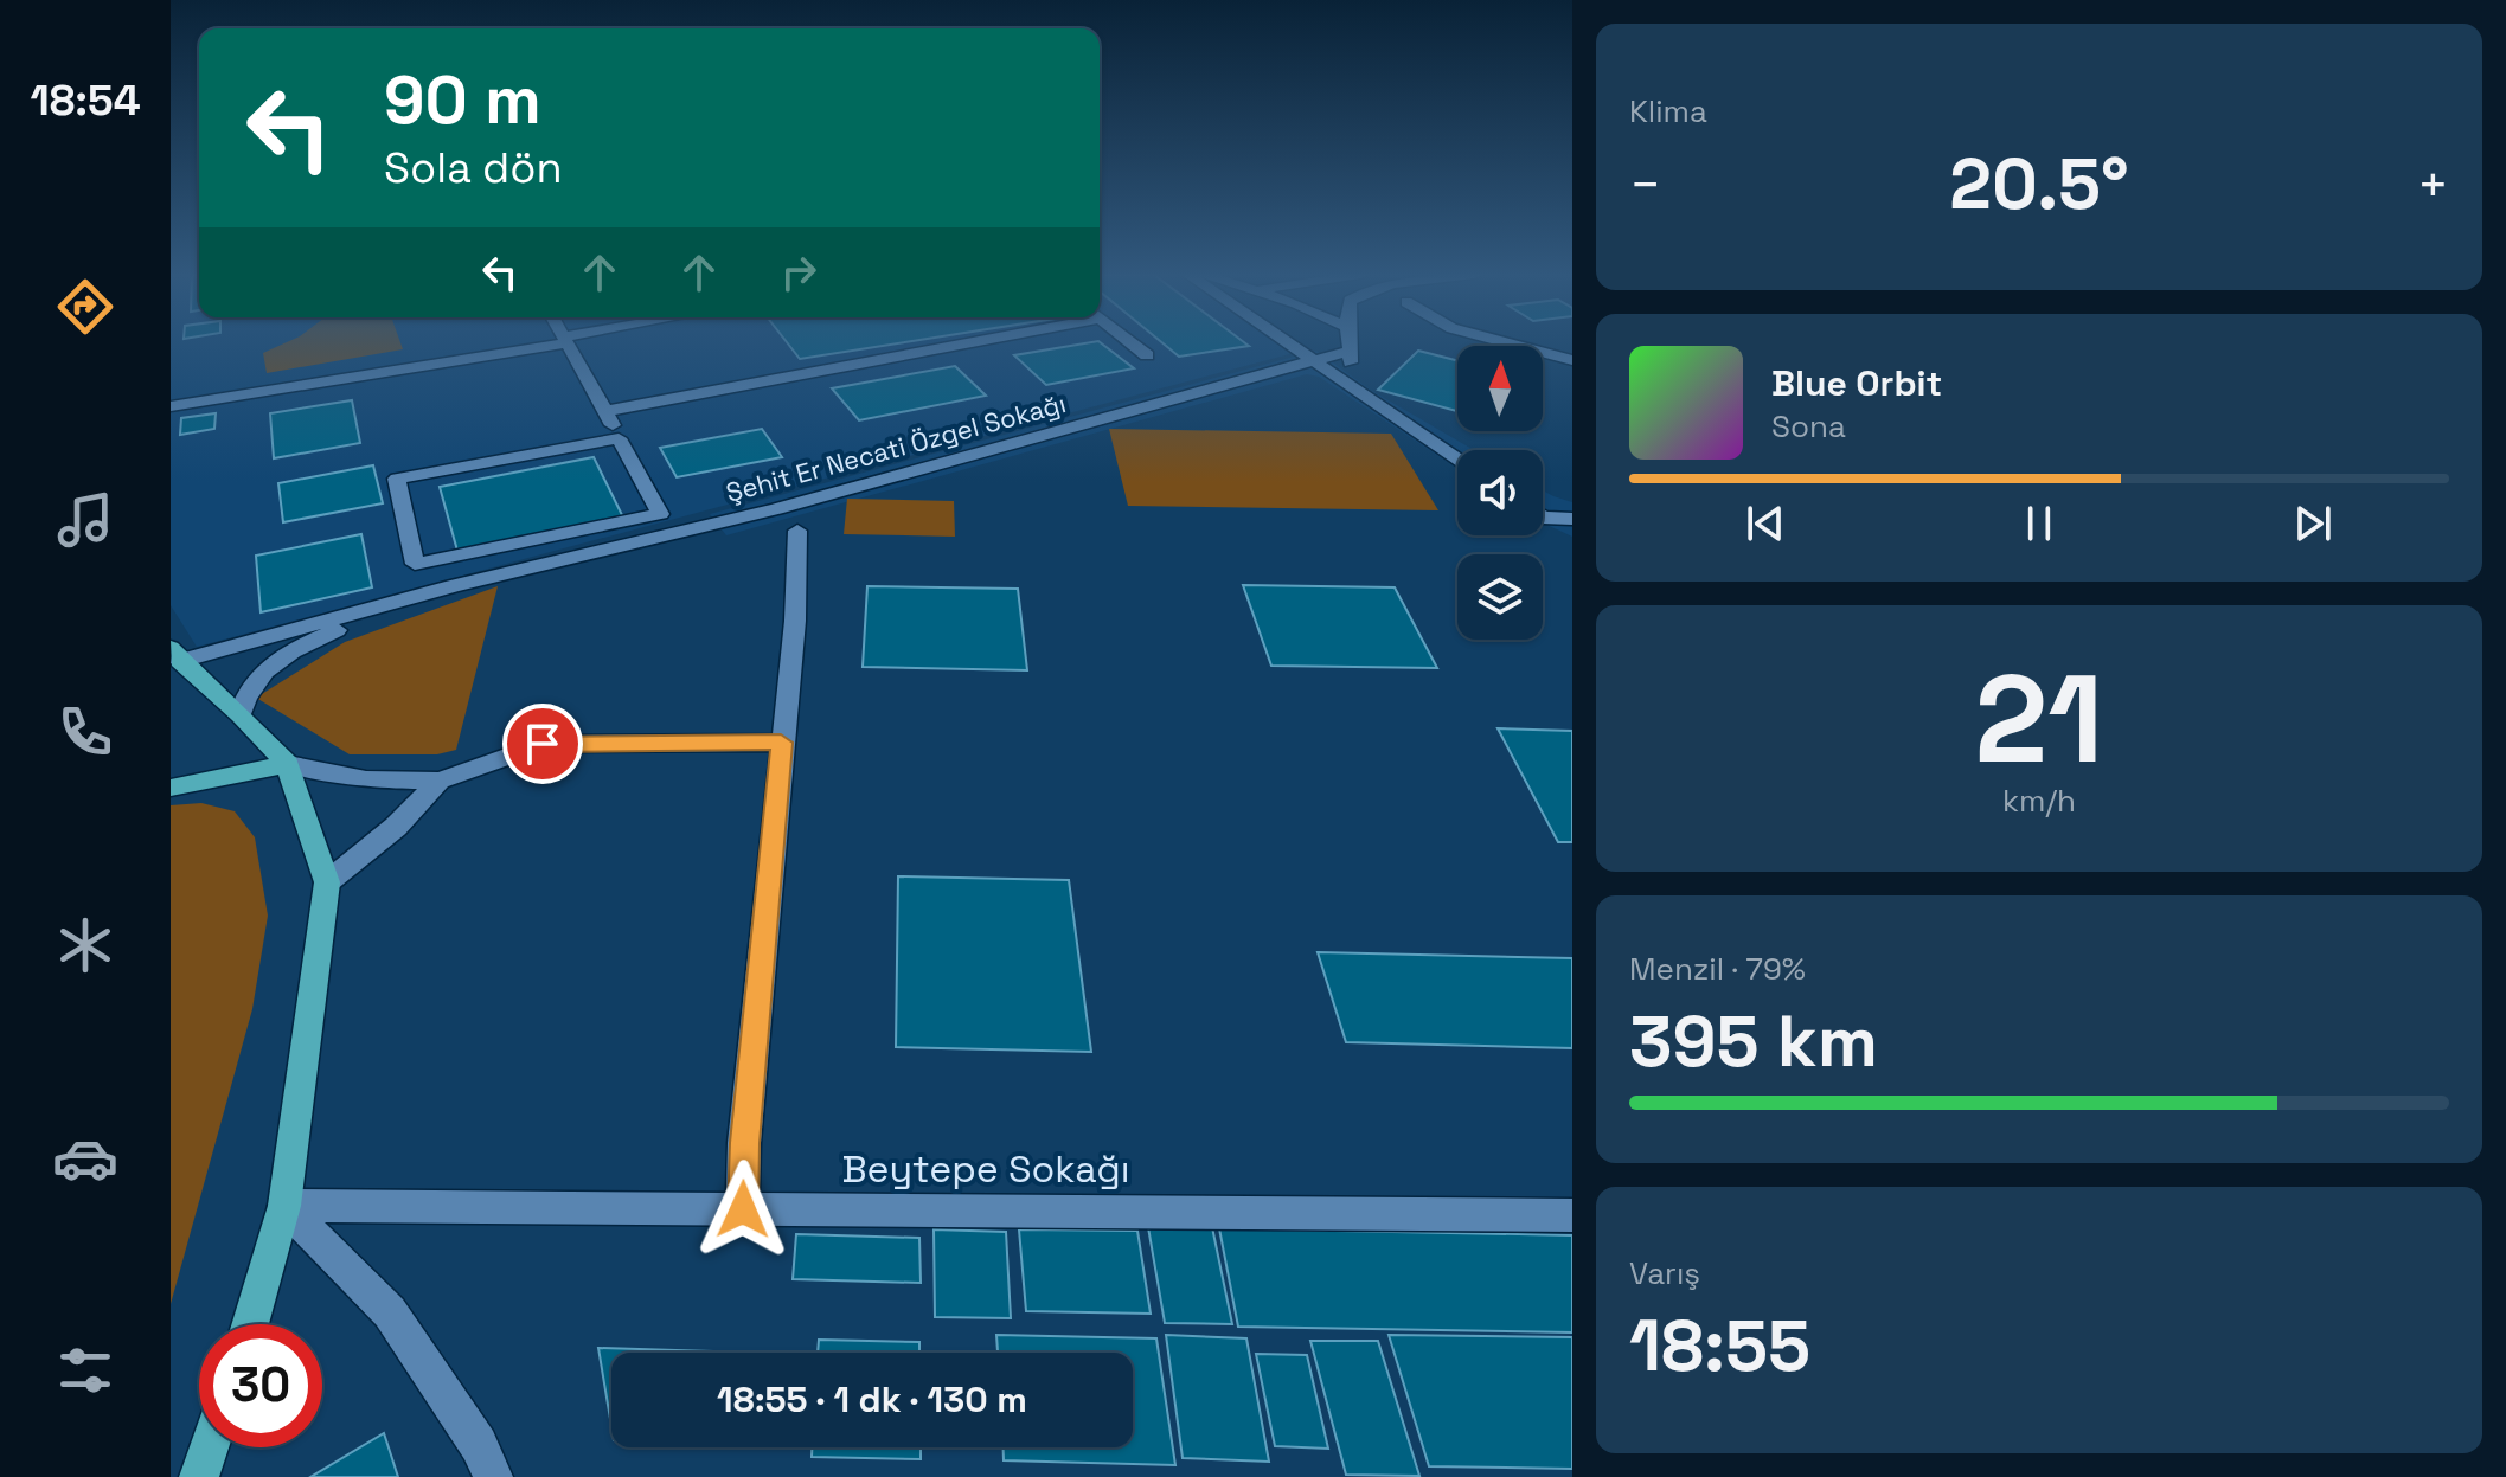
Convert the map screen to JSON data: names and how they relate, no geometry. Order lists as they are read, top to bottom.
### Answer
{
  "streets": {
    "street": ["Şehit Er Necati Özgel Sokağı", "Beytepe Sokağı"]
  },
  "north": "top",
  "page": {
    "tabs": "18:54",
    "tile": [
      "Klima",
      ["21", "km/h"],
      ["Menzil · 79%", "395 km"],
      ["Varış", "18:55"]
    ],
    "turn": ["90 m", "Sola dön"],
    "heat": ["−", "20.5°", "+"],
    "song": ["Blue Orbit", "Sona"],
    "limit": "30",
    "trip": "18:55 · 1 dk · 130 m"
  }
}
